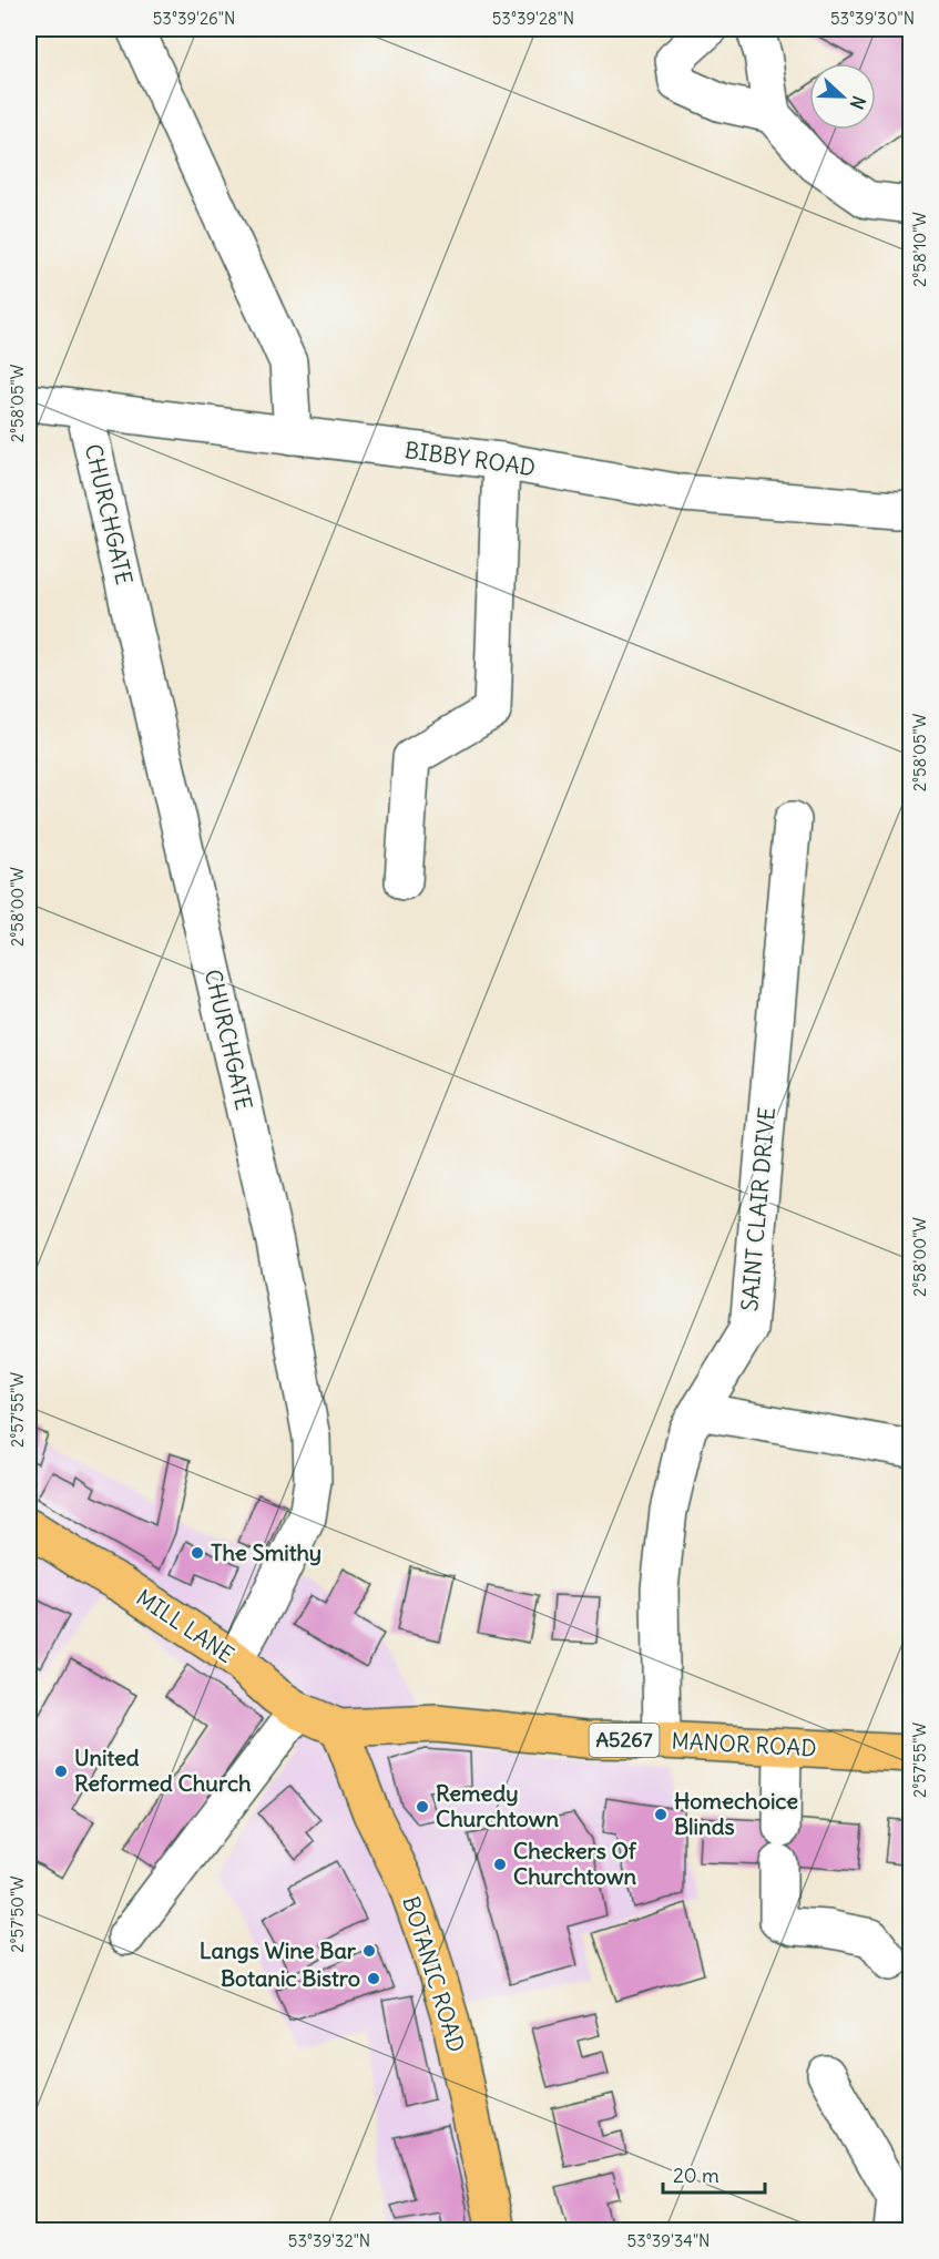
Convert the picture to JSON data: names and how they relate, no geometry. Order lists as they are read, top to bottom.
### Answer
{
  "streets": {
    "main road": [
      "MILL LANE",
      "A5267",
      "MANOR ROAD",
      "BOTANIC ROAD"
    ],
    "street": ["BIBBY ROAD", "CHURCHGATE", "SAINT CLAIR DRIVE"]
  },
  "crossings": [
    ["BIBBY ROAD", "CHURCHGATE"],
    ["CHURCHGATE", "MILL LANE"],
    ["SAINT CLAIR DRIVE", "MANOR ROAD"],
    ["MILL LANE", "MANOR ROAD"],
    ["MILL LANE", "BOTANIC ROAD"],
    ["MANOR ROAD", "BOTANIC ROAD"]
  ],
  "places": [
    "The Smithy",
    "United Reformed Church",
    "Remedy Churchtown",
    "Homechoice Blinds",
    "Checkers Of Churchtown",
    "Langs Wine Bar",
    "Botanic Bistro"
  ],
  "scale_bar": "20 m",
  "north": "right",
  "coordinates": [
    "53°39'26\"N",
    "53°39'28\"N",
    "53°39'30\"N",
    "2°58'10\"W",
    "2°58'05\"W",
    "2°58'00\"W",
    "2°57'55\"W",
    "2°57'50\"W",
    "53°39'32\"N",
    "53°39'34\"N"
  ]
}
